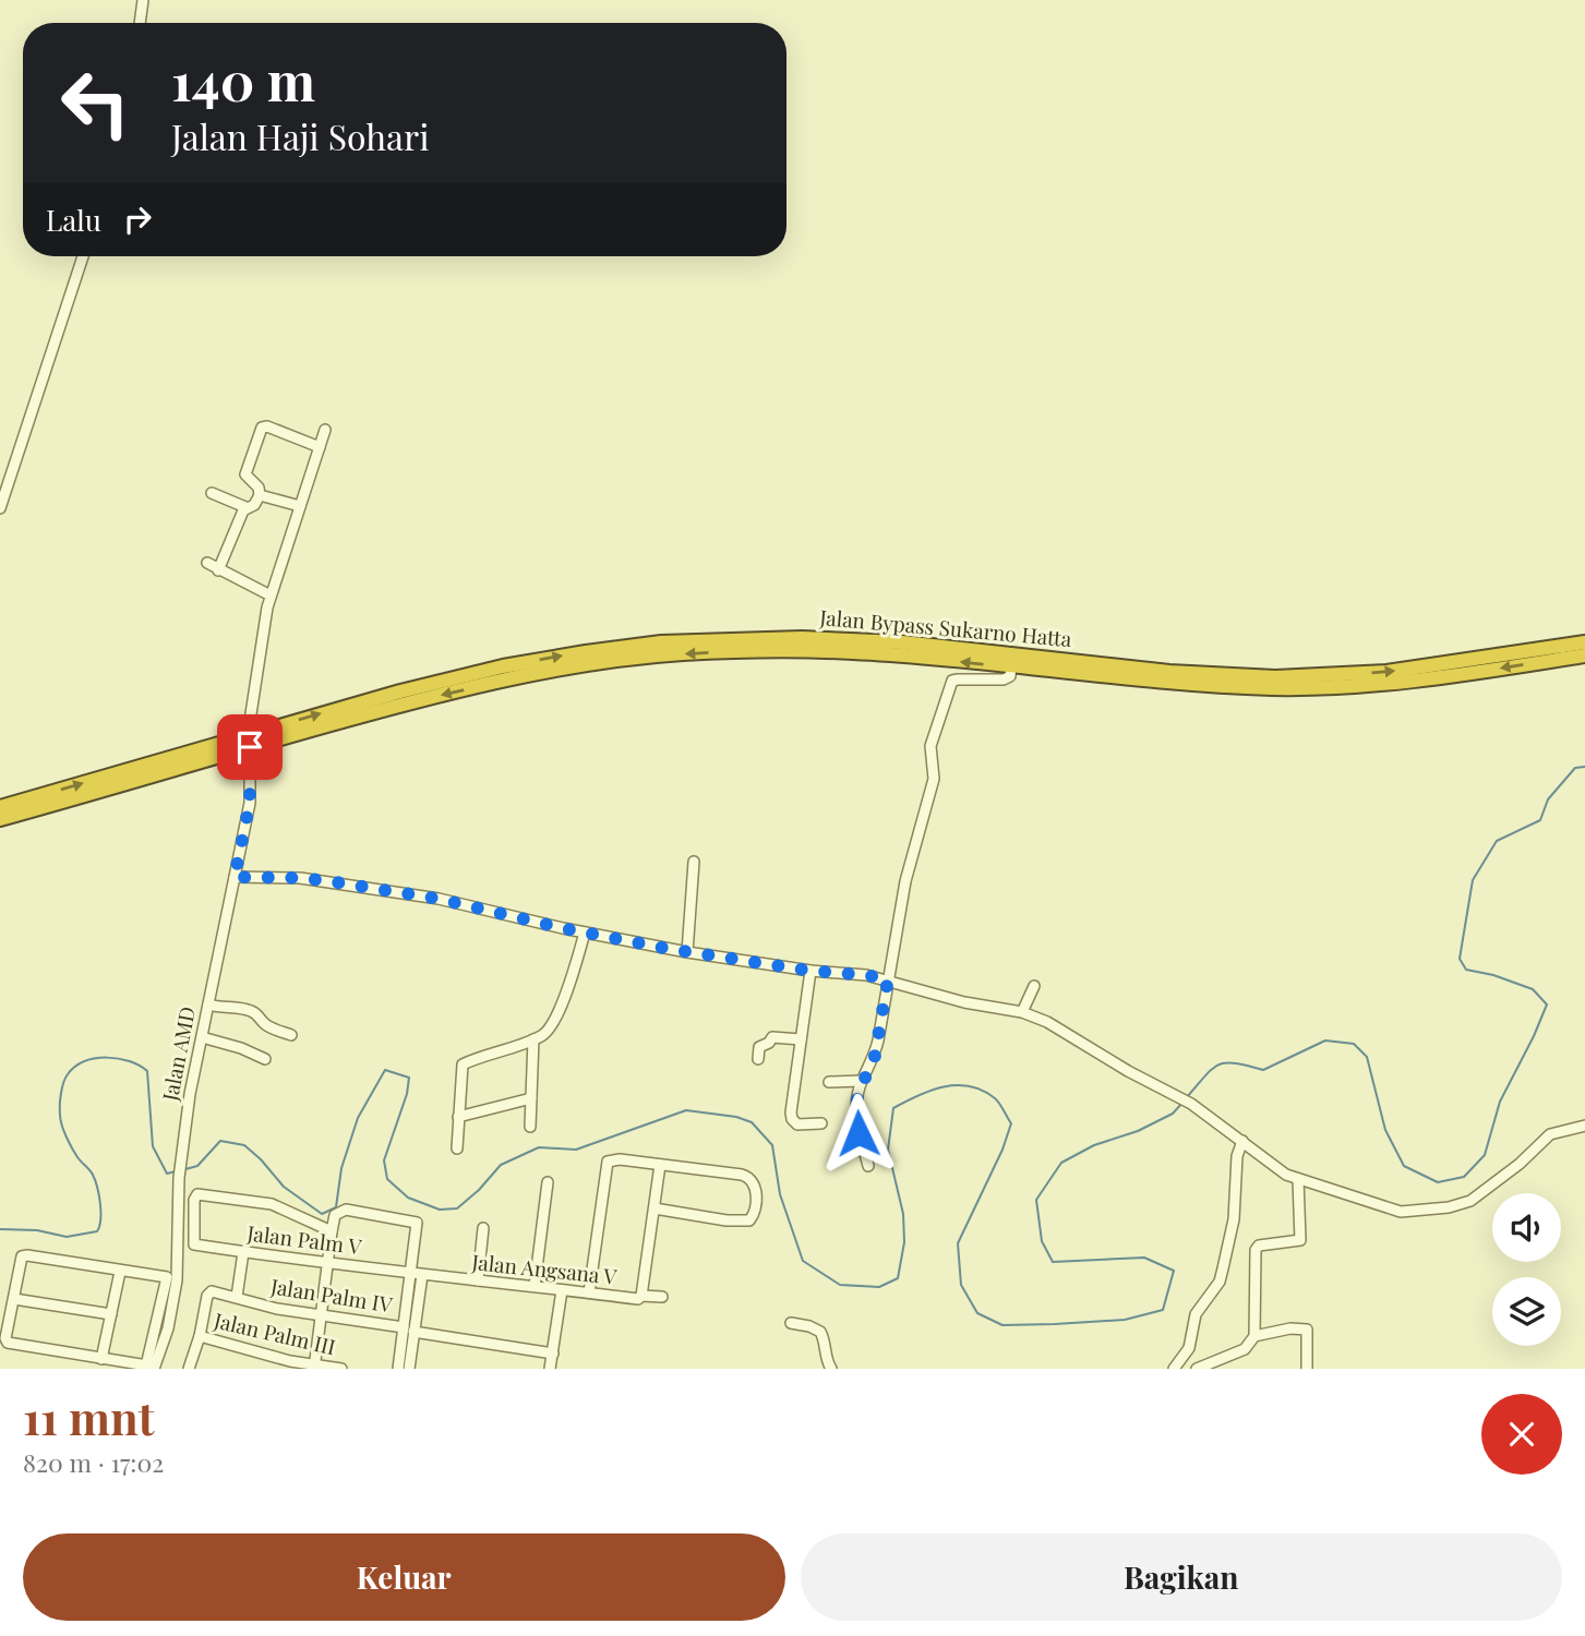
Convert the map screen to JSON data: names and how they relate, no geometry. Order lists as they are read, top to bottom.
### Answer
{
  "streets": {
    "highway": ["Jalan Bypass Sukarno Hatta"],
    "street": [
      "Jalan AMD",
      "Jalan Palm V",
      "Jalan Angsana V",
      "Jalan Palm IV",
      "Jalan Palm III"
    ]
  },
  "crossings": [
    ["Jalan Bypass Sukarno Hatta", "Jalan AMD"],
    ["Jalan Palm V", "Jalan Angsana V"],
    ["Jalan Palm IV", "Jalan Palm III"]
  ],
  "page": {
    "turn": ["140 m", "Jalan Haji Sohari"],
    "then": "Lalu",
    "heading": ["11 mnt", "820 m · 17:02"],
    "buttons": ["Keluar", "Bagikan"]
  }
}
